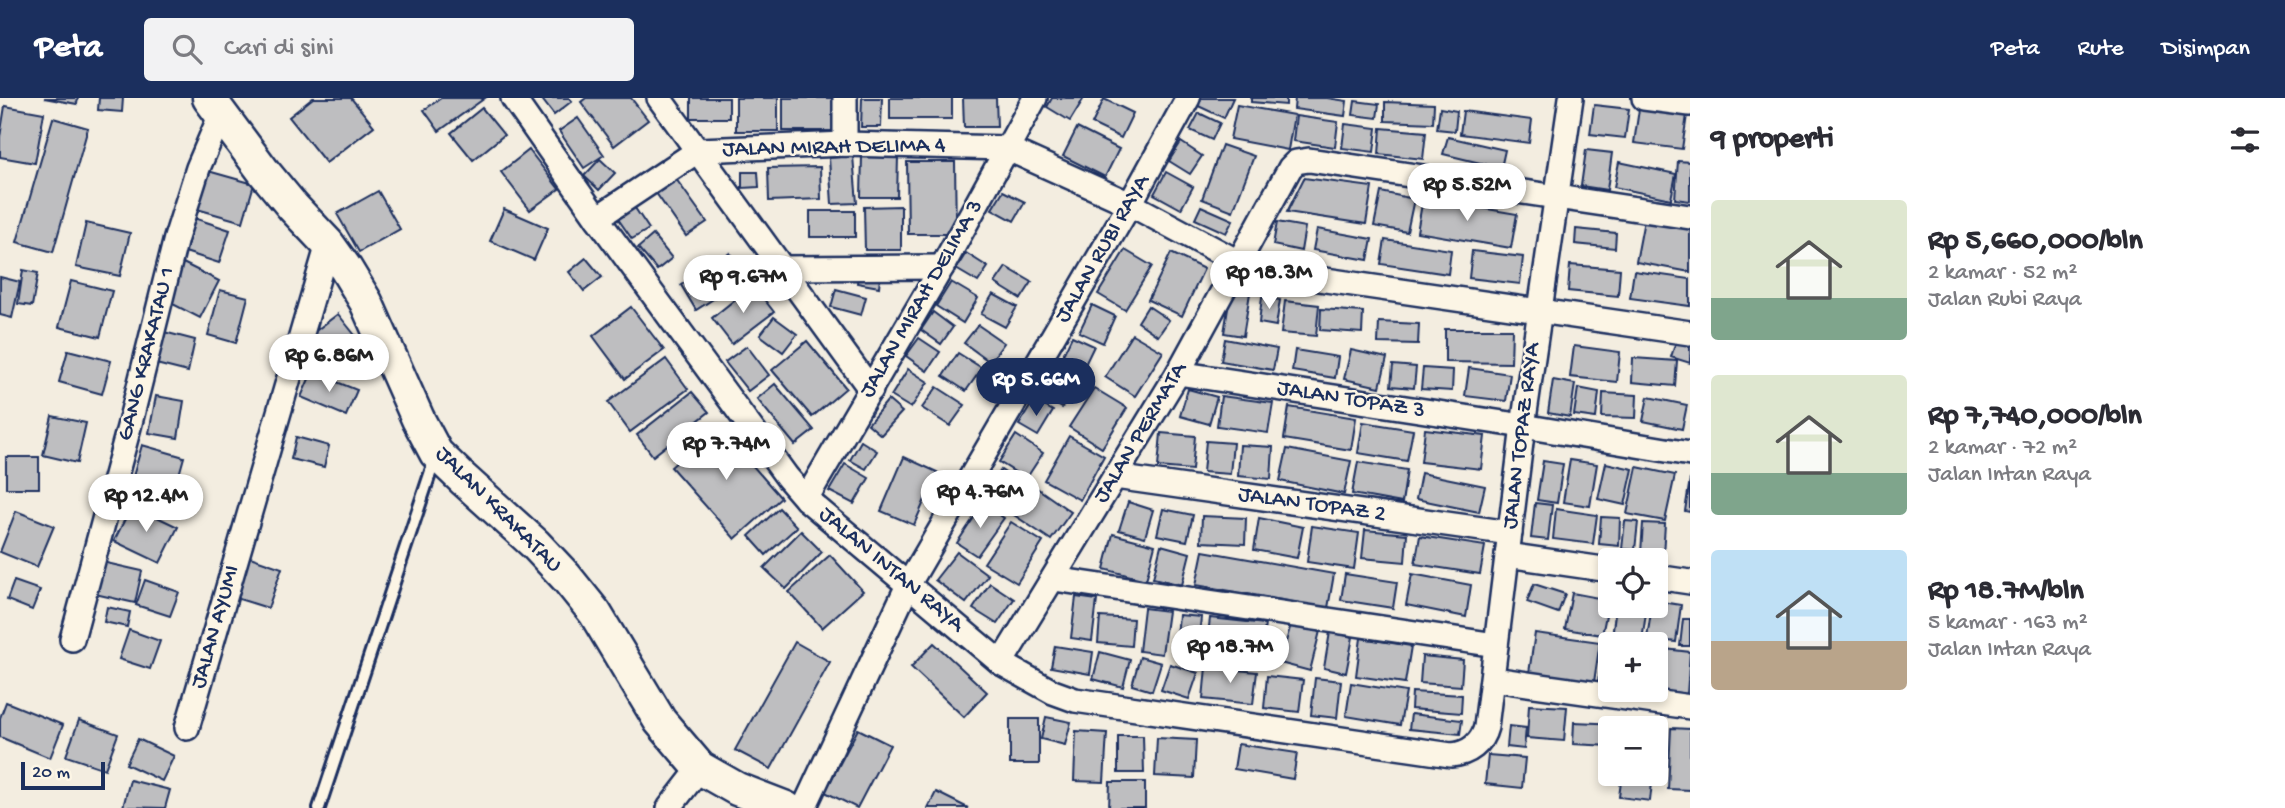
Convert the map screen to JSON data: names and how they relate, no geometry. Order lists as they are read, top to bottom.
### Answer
{
  "streets": {
    "street": [
      "JALAN MIRAH DELIMA 4",
      "JALAN RUBI RAYA",
      "JALAN MIRAH DELIMA 3",
      "GANG KRAKATAU 1",
      "JALAN TOPAZ 3",
      "JALAN PERMATA",
      "JALAN TOPAZ RAYA",
      "JALAN TOPAZ 2",
      "JALAN KRAKATAU",
      "JALAN INTAN RAYA",
      "JALAN AYUMI"
    ]
  },
  "crossings": [
    ["JALAN MIRAH DELIMA 4", "JALAN MIRAH DELIMA 3"],
    ["JALAN MIRAH DELIMA 4", "JALAN INTAN RAYA"],
    ["JALAN RUBI RAYA", "JALAN INTAN RAYA"],
    ["JALAN MIRAH DELIMA 3", "JALAN INTAN RAYA"],
    ["GANG KRAKATAU 1", "JALAN KRAKATAU"],
    ["JALAN TOPAZ 3", "JALAN PERMATA"],
    ["JALAN TOPAZ 3", "JALAN TOPAZ RAYA"],
    ["JALAN PERMATA", "JALAN TOPAZ RAYA"],
    ["JALAN PERMATA", "JALAN TOPAZ 2"],
    ["JALAN PERMATA", "JALAN INTAN RAYA"],
    ["JALAN TOPAZ RAYA", "JALAN TOPAZ 2"],
    ["JALAN TOPAZ RAYA", "JALAN INTAN RAYA"],
    ["JALAN KRAKATAU", "JALAN AYUMI"]
  ],
  "scale_bar": "20 m",
  "page": {
    "header": "Peta",
    "search": "Cari di sini",
    "nav": ["Peta", "Rute", "Disimpan"],
    "heading": "9 properti",
    "price": [
      "Rp 5.52M",
      "Rp 18.3M",
      "Rp 9.67M",
      "Rp 6.86M",
      "Rp 5.66M",
      "Rp 7.74M",
      "Rp 4.76M",
      "Rp 12.4M",
      "Rp 18.7M"
    ],
    "list": [
      {
        "name": "Rp 5,660,000/bln",
        "note": "2 kamar · 52 m² · Jalan Rubi Raya"
      },
      {
        "name": "Rp 7,740,000/bln",
        "note": "2 kamar · 72 m² · Jalan Intan Raya"
      },
      {
        "name": "Rp 18.7M/bln",
        "note": "5 kamar · 163 m² · Jalan Intan Raya"
      }
    ],
    "map_buttons": ["+", "−"],
    "scale": "20 m"
  }
}
